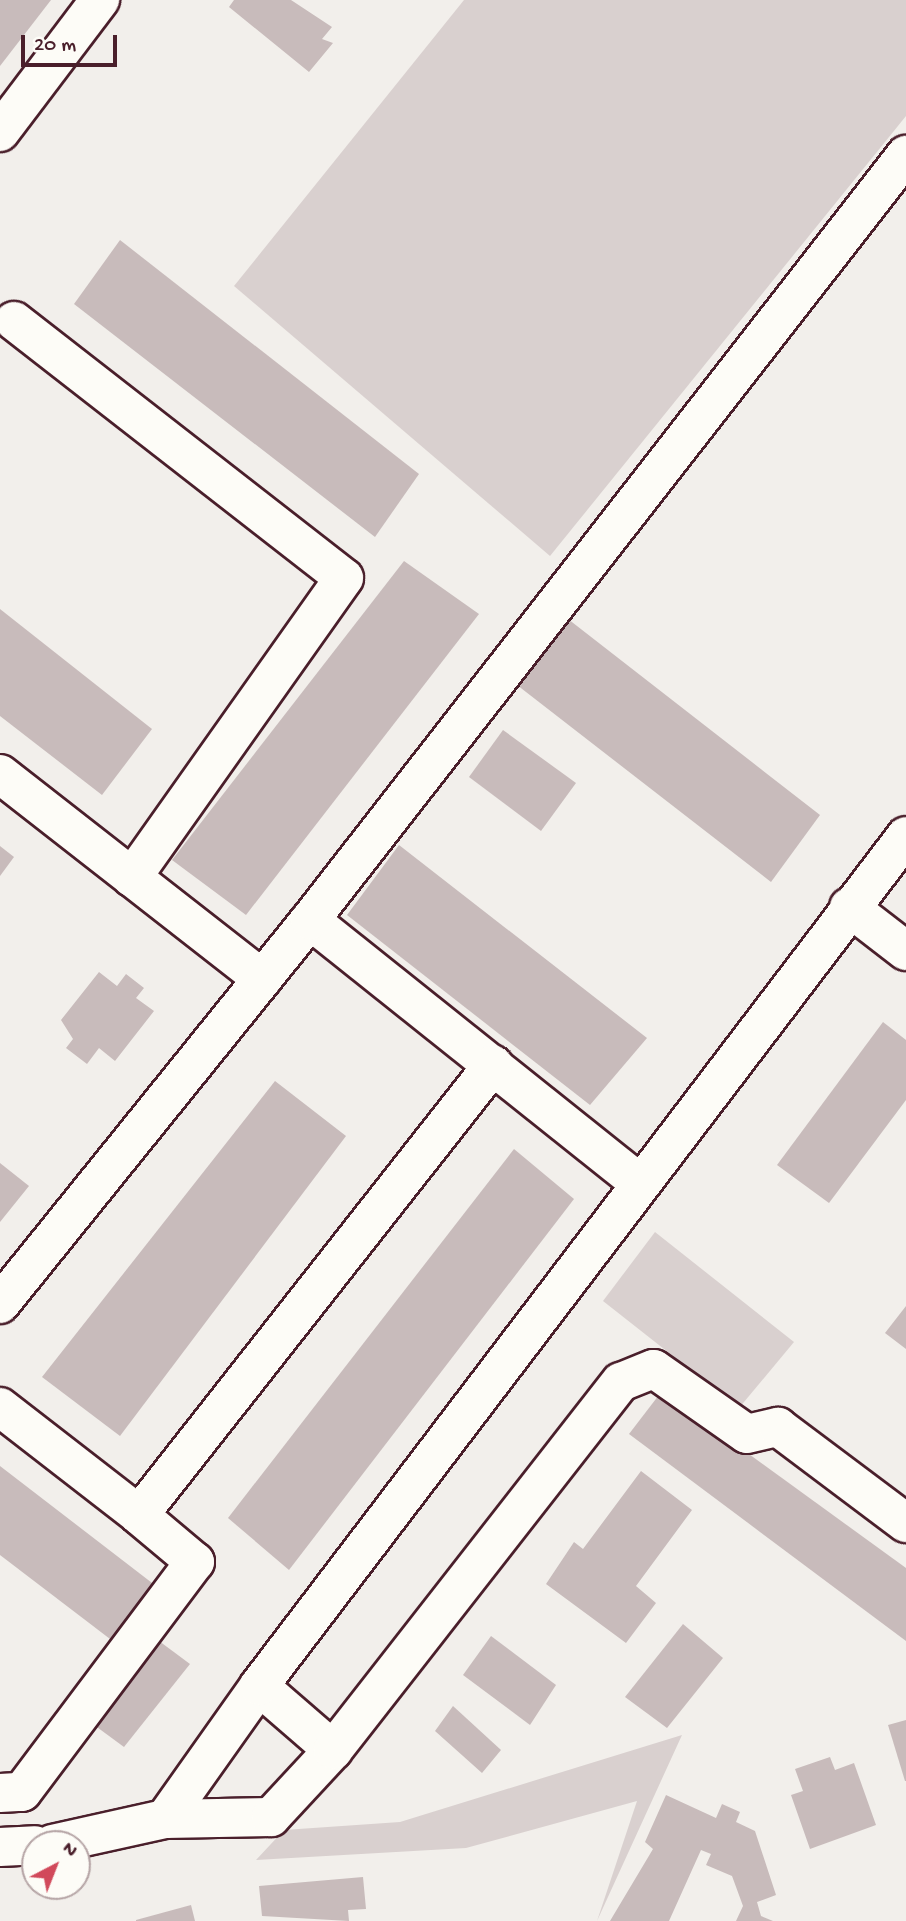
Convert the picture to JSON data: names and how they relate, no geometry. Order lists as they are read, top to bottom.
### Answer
{
  "scale_bar": "20 m",
  "north": "top right"
}
